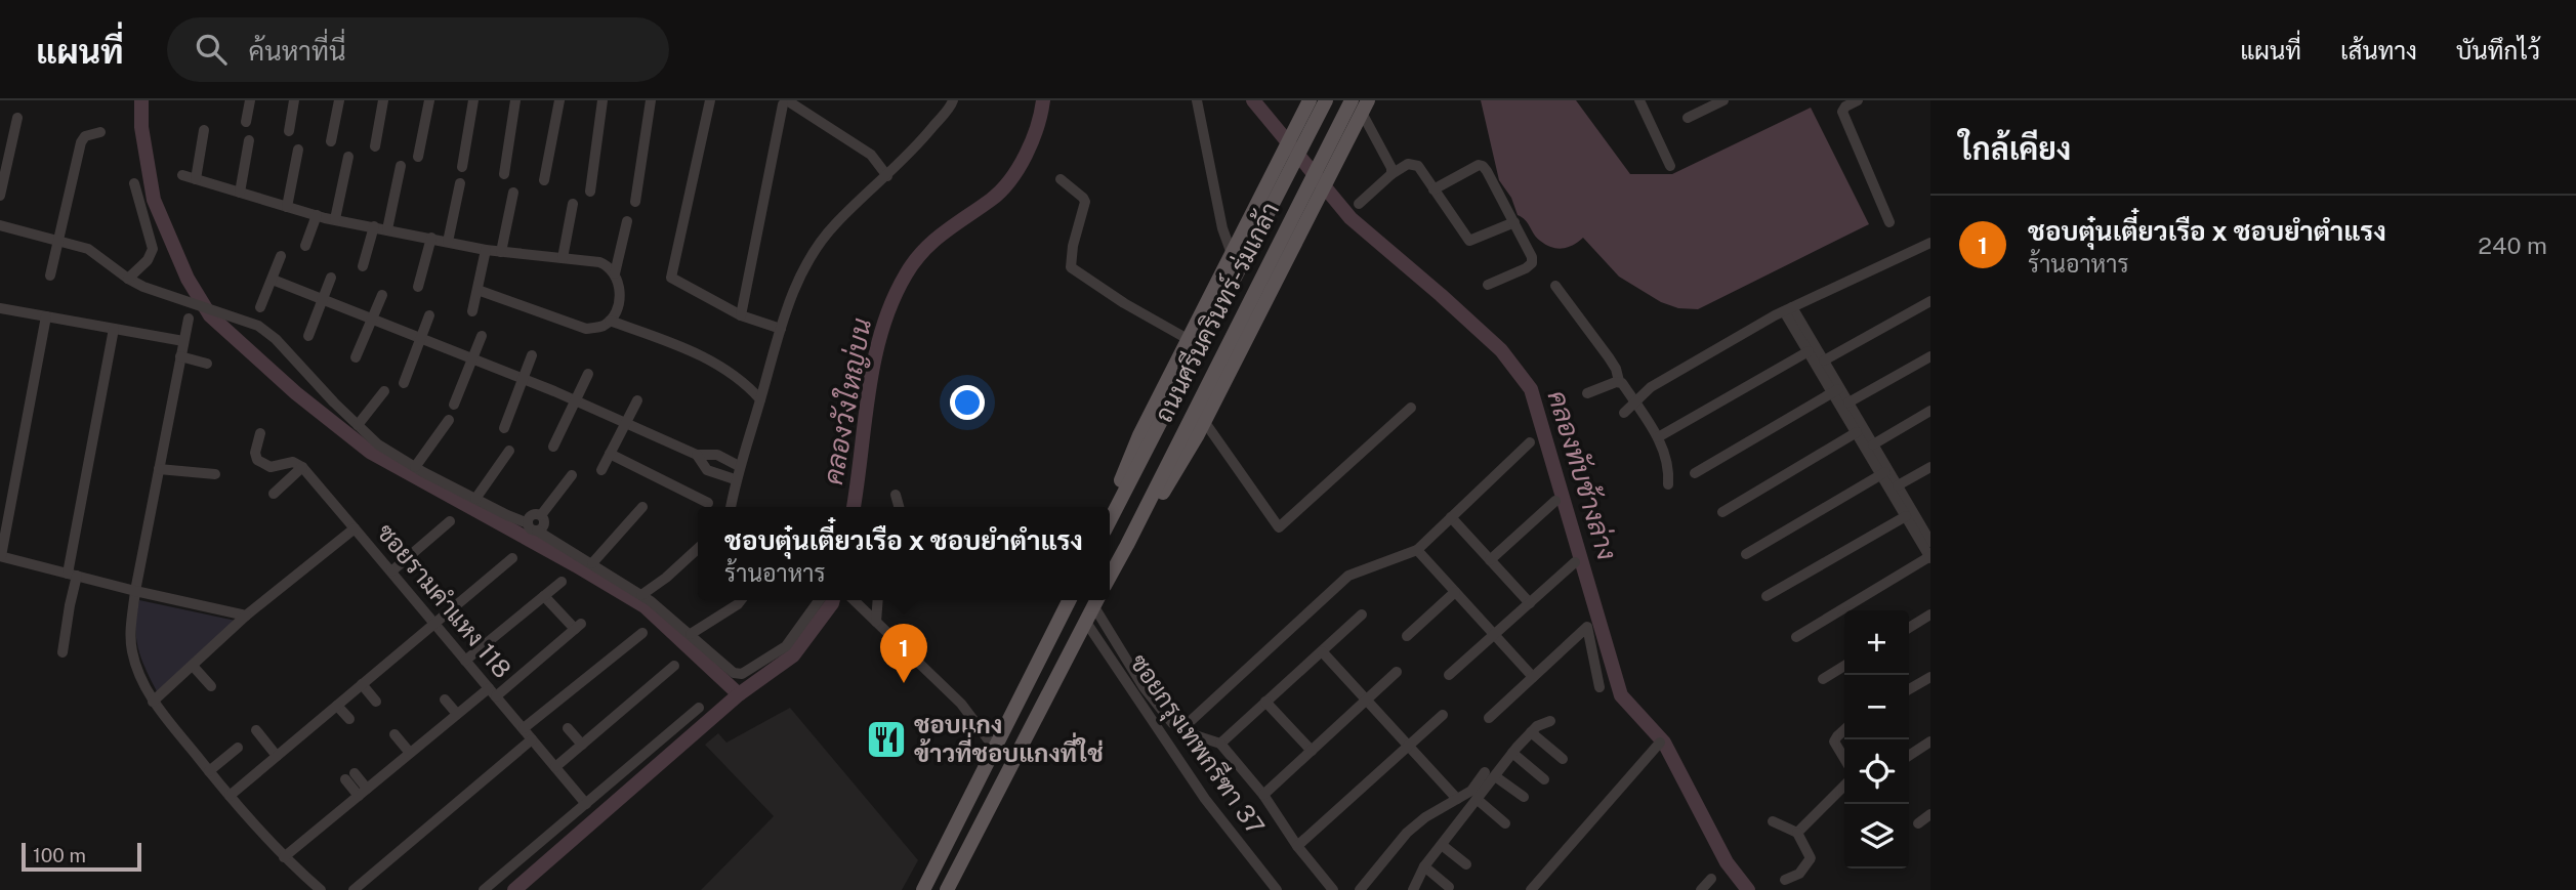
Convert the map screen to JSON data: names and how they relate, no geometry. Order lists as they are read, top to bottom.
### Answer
{
  "streets": {
    "main road": ["ถนนศรีนครินทร์-ร่มเกล้า"],
    "street": ["ซอยรามคำแหง 118", "ซอยกรุงเทพกรีฑา 37"]
  },
  "water": ["คลองวังใหญ่บน", "คลองทับช้างล่าง"],
  "places": {
    "restaurant": ["ชอบแกง ข้าวที่ชอบแกงที่ใช่"]
  },
  "scale_bar": "100 m",
  "page": {
    "header": "แผนที่",
    "search": "ค้นหาที่นี่",
    "nav": ["แผนที่", "เส้นทาง", "บันทึกไว้"],
    "heading": "ใกล้เคียง",
    "list": [
      {
        "mark": "1",
        "name": "ชอบตุ๋นเตี๋ยวเรือ x ชอบยำตำแรง",
        "note": "ร้านอาหาร",
        "value": "240 m"
      }
    ],
    "popup": ["ชอบตุ๋นเตี๋ยวเรือ x ชอบยำตำแรง", "ร้านอาหาร"],
    "map_buttons": ["+", "−"],
    "pins": "1",
    "scale": "100 m"
  }
}
